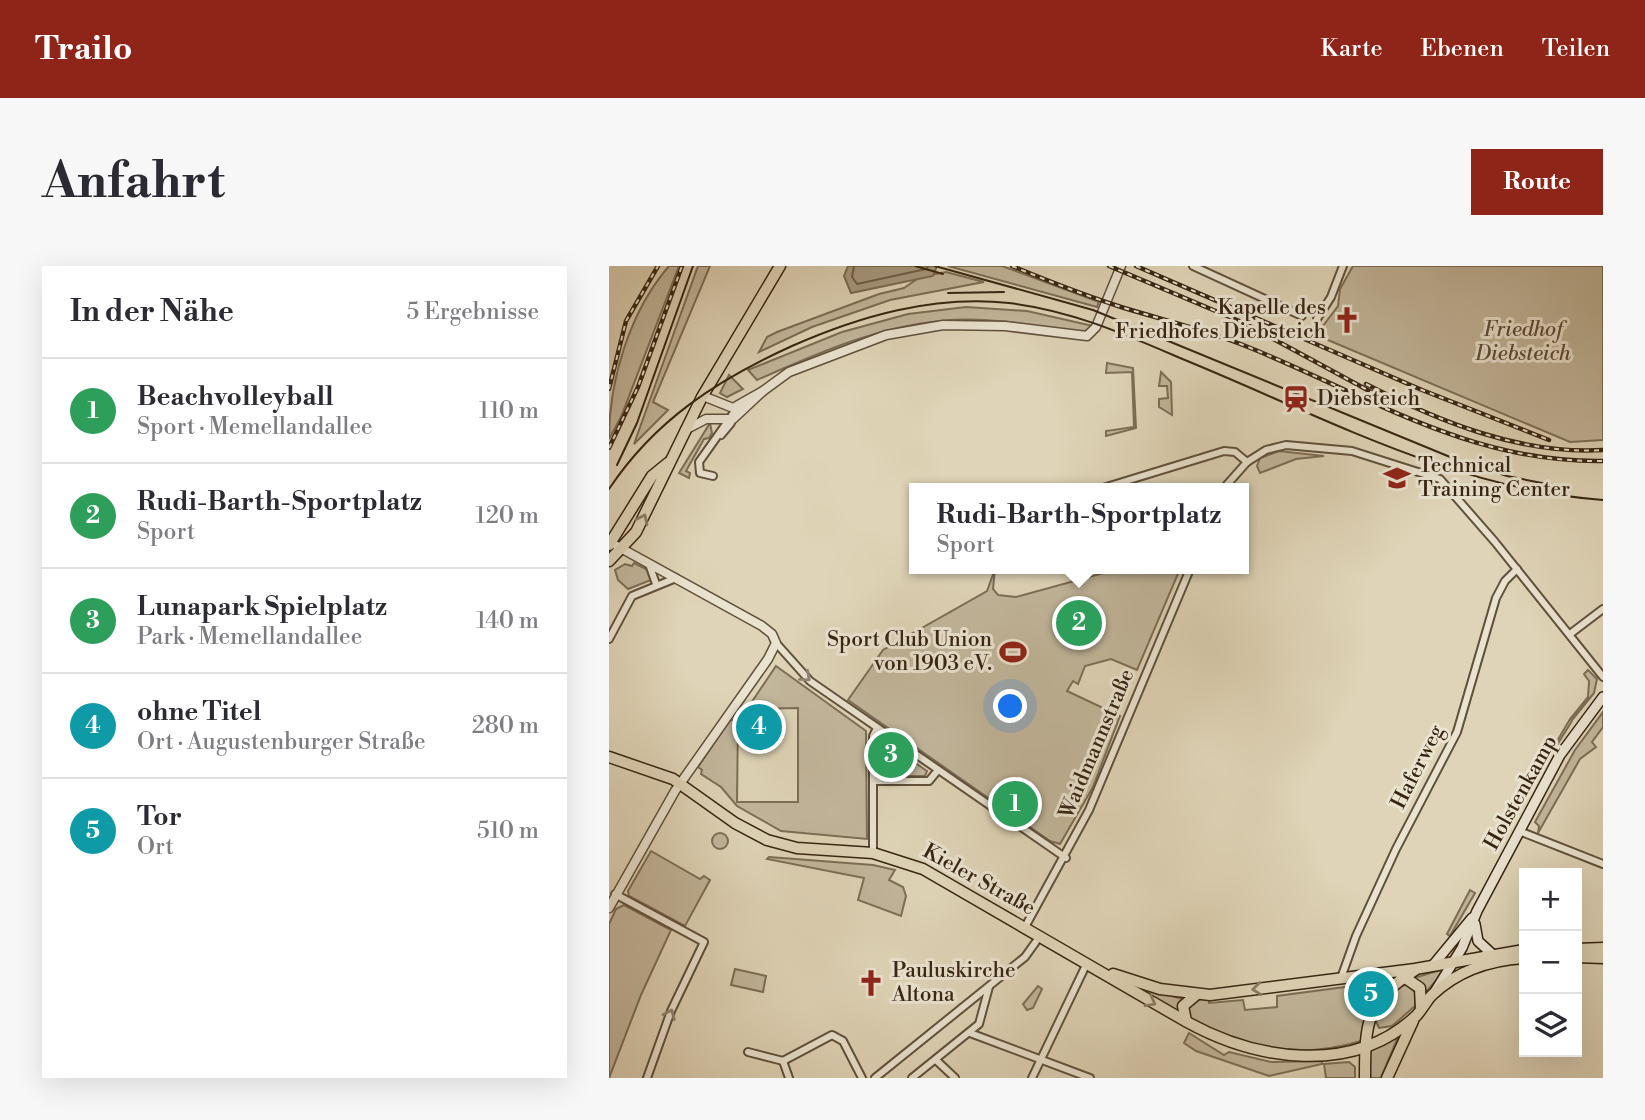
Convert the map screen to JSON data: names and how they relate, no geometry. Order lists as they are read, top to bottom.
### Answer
{
  "streets": {
    "main road": ["Holstenkamp", "Kieler Straße"],
    "street": ["Waidmannstraße", "Haferweg"]
  },
  "crossings": [
    ["Waidmannstraße", "Kieler Straße"],
    ["Haferweg", "Kieler Straße"],
    ["Holstenkamp", "Kieler Straße"]
  ],
  "parks": ["Friedhof Diebsteich"],
  "places": {
    "church": ["Kapelle des Friedhofes Diebsteich", "Pauluskirche Altona"],
    "station": ["Diebsteich"],
    "school or university": ["Technical Training Center"],
    "sports": ["Sport Club Union von 1903 eV."]
  },
  "page": {
    "header": "Trailo",
    "nav": ["Karte", "Ebenen", "Teilen"],
    "buttons": "Route",
    "title": "Anfahrt",
    "heading": ["In der Nähe", "5 Ergebnisse"],
    "list": [
      {
        "mark": "1",
        "name": "Beachvolleyball",
        "note": "Sport · Memellandallee",
        "value": "110 m"
      },
      {
        "mark": "2",
        "name": "Rudi-Barth-Sportplatz",
        "note": "Sport",
        "value": "120 m"
      },
      {
        "mark": "3",
        "name": "Lunapark Spielplatz",
        "note": "Park · Memellandallee",
        "value": "140 m"
      },
      {
        "mark": "4",
        "name": "ohne Titel",
        "note": "Ort · Augustenburger Straße",
        "value": "280 m"
      },
      {
        "mark": "5",
        "name": "Tor",
        "note": "Ort",
        "value": "510 m"
      }
    ],
    "popup": ["Rudi-Barth-Sportplatz", "Sport"],
    "pins": [
      "2",
      "4",
      "3",
      "1",
      "5"
    ],
    "map_buttons": ["+", "−"]
  }
}
